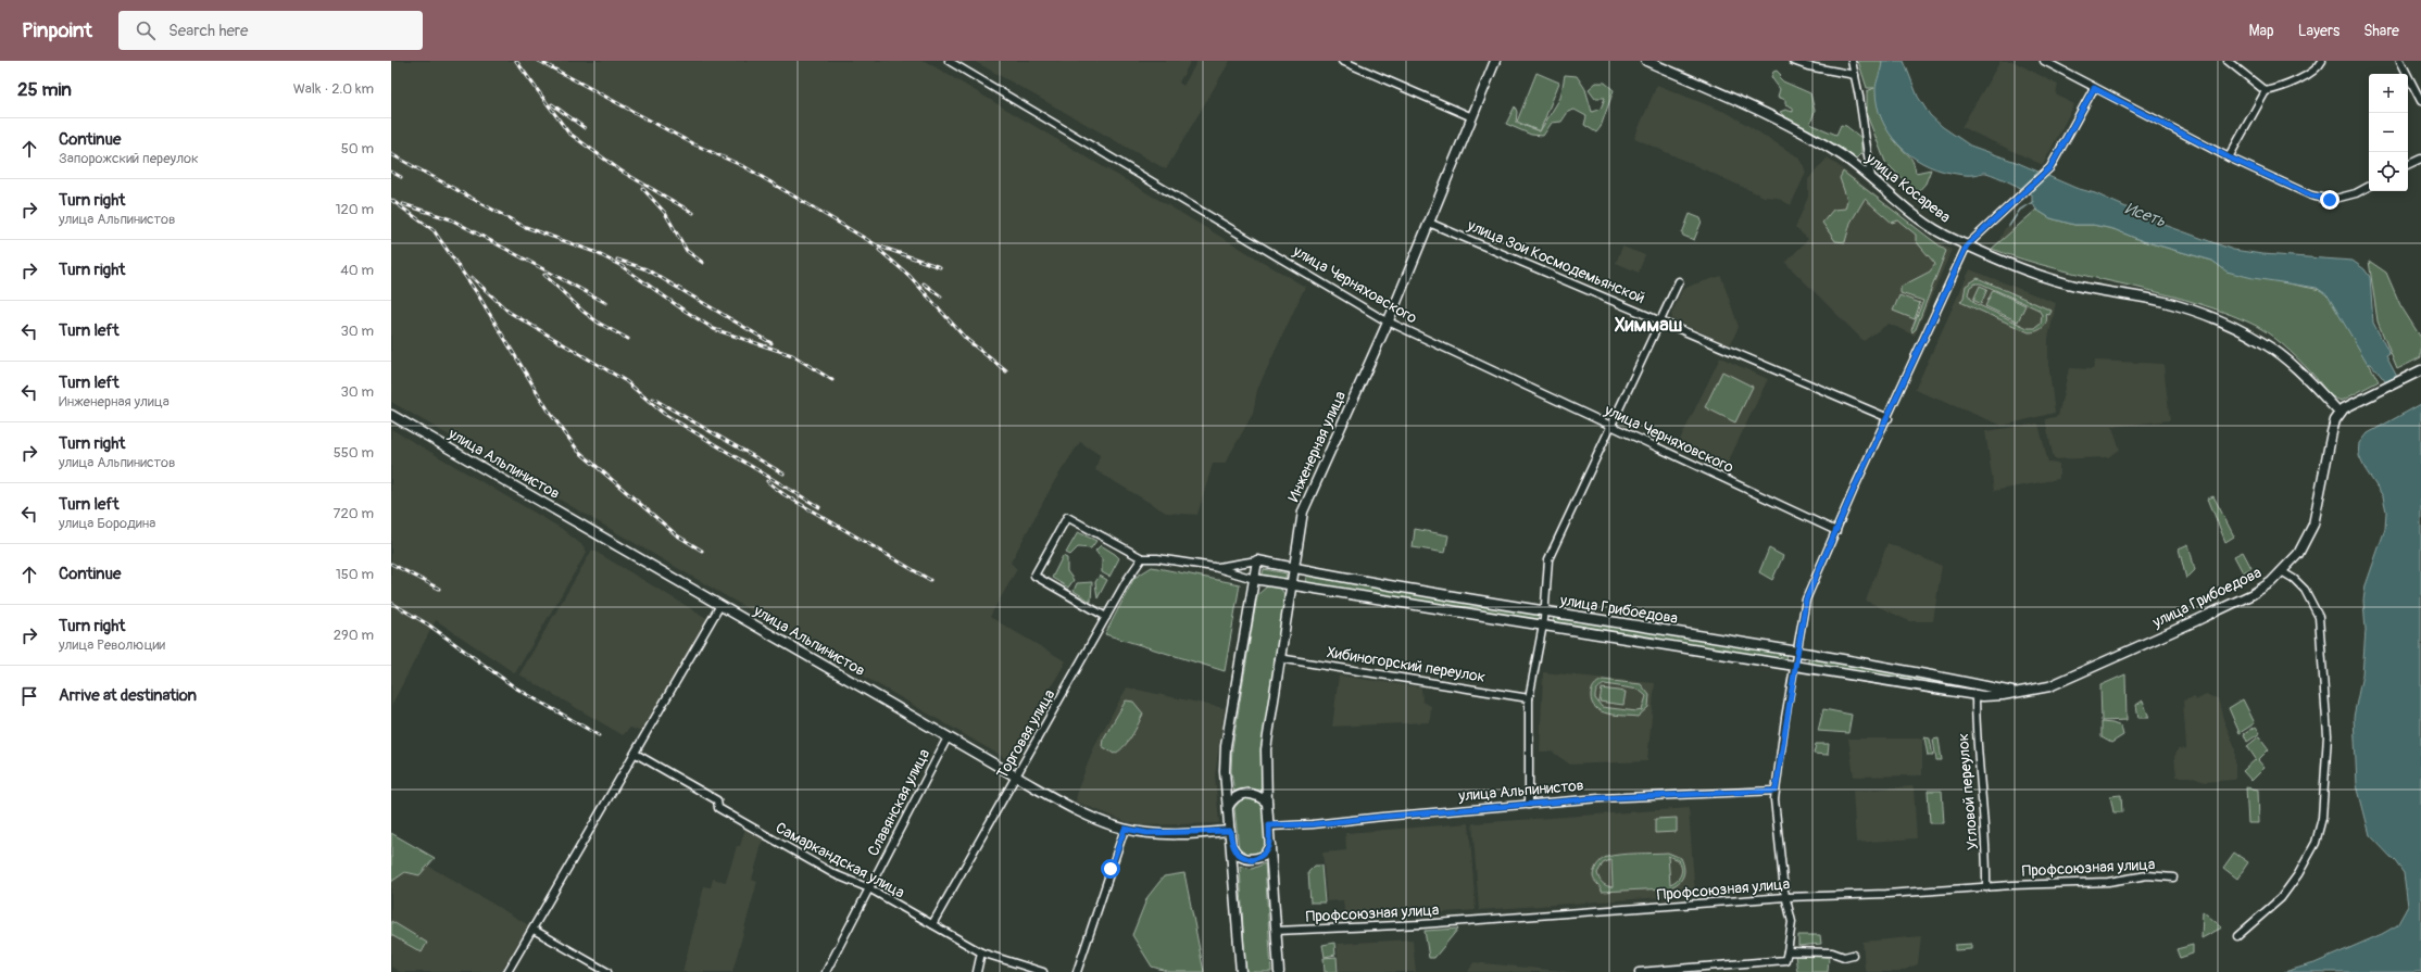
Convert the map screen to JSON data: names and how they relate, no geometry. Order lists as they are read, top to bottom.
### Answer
{
  "streets": {
    "main road": [
      "улица Косарева",
      "Инженерная улица",
      "улица Альпинистов",
      "улица Грибоедова"
    ],
    "street": [
      "улица Зои Космодемьянской",
      "улица Черняховского",
      "Хибиногорский переулок",
      "Торговая улица",
      "Угловой переулок",
      "Славянская улица",
      "Самаркандская улица",
      "Профсоюзная улица"
    ]
  },
  "crossings": [
    ["улица Косарева", "улица Грибоедова"],
    ["улица Зои Космодемьянской", "Инженерная улица"],
    ["улица Черняховского", "Инженерная улица"],
    ["Инженерная улица", "улица Альпинистов"],
    ["Инженерная улица", "улица Грибоедова"],
    ["Инженерная улица", "Хибиногорский переулок"],
    ["Инженерная улица", "Профсоюзная улица"],
    ["улица Альпинистов", "Торговая улица"],
    ["улица Альпинистов", "Славянская улица"],
    ["улица Грибоедова", "Торговая улица"],
    ["улица Грибоедова", "Угловой переулок"],
    ["Торговая улица", "Самаркандская улица"],
    ["Угловой переулок", "Профсоюзная улица"],
    ["Славянская улица", "Самаркандская улица"]
  ],
  "districts": ["Химмаш"],
  "water": ["Исеть"],
  "page": {
    "header": "Pinpoint",
    "search": "Search here",
    "nav": ["Map", "Layers", "Share"],
    "heading": ["25 min", "Walk · 2.0 km"],
    "map_buttons": ["+", "−"],
    "list": [
      ["Continue", "Запорожский переулок", "50 m"],
      ["Turn right", "улица Альпинистов", "120 m"],
      ["Turn right", "40 m"],
      ["Turn left", "30 m"],
      ["Turn left", "Инженерная улица", "30 m"],
      ["Turn right", "улица Альпинистов", "550 m"],
      ["Turn left", "улица Бородина", "720 m"],
      ["Continue", "150 m"],
      ["Turn right", "улица Революции", "290 m"],
      "Arrive at destination"
    ]
  }
}
